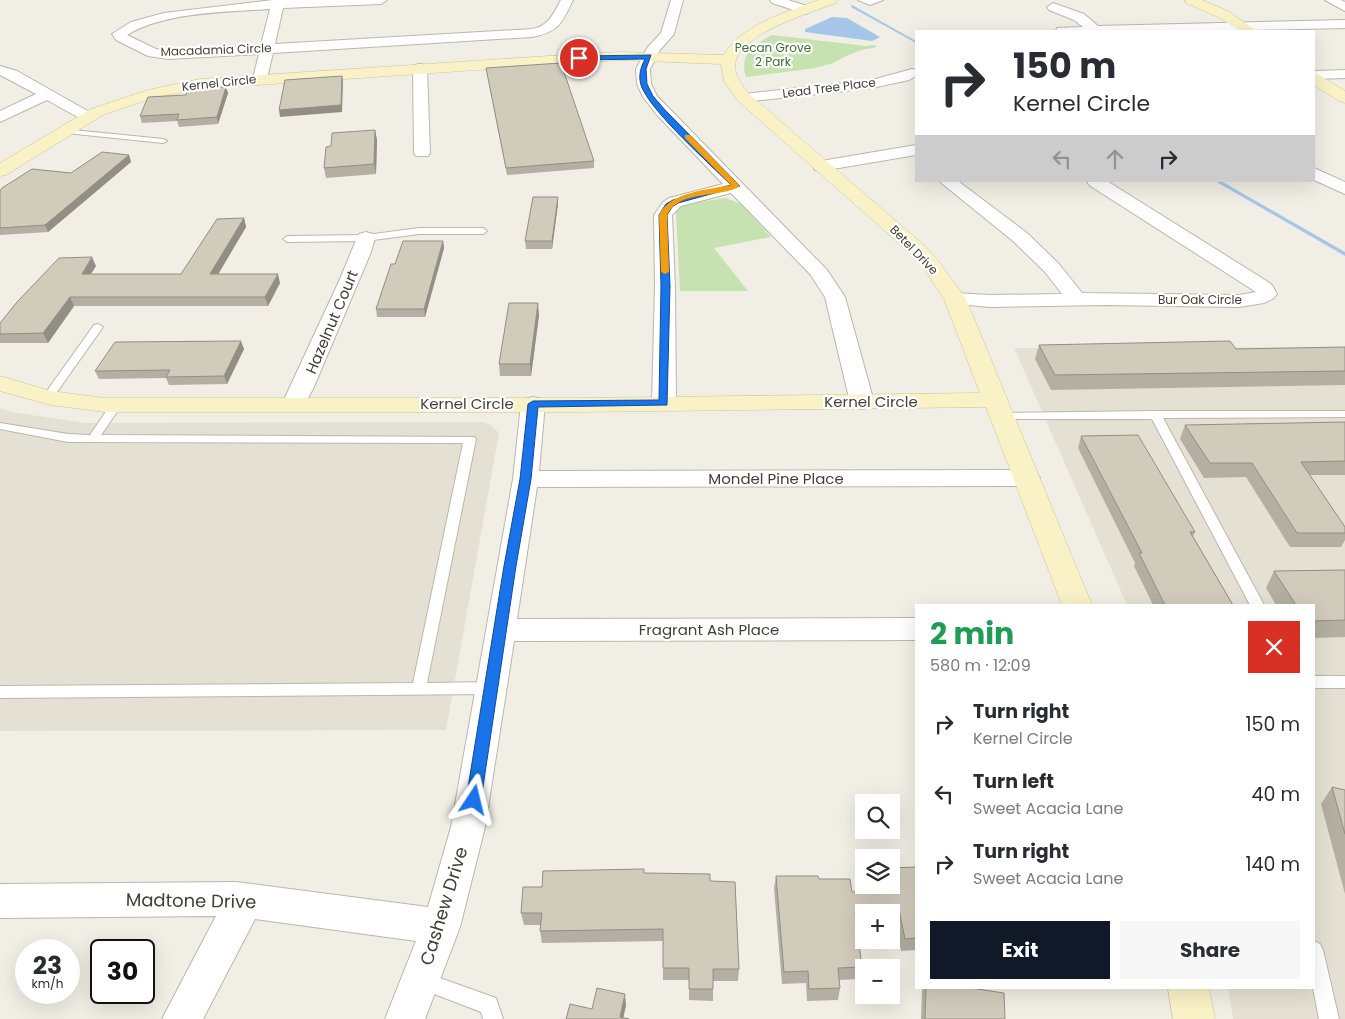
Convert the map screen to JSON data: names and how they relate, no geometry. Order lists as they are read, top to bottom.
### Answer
{
  "streets": {
    "street": [
      "Macadamia Circle",
      "Kernel Circle",
      "Lead Tree Place",
      "Betel Drive",
      "Bur Oak Circle",
      "Hazelnut Court",
      "Mondel Pine Place",
      "Fragrant Ash Place",
      "Madtone Drive",
      "Cashew Drive"
    ]
  },
  "crossings": [
    ["Kernel Circle", "Betel Drive"],
    ["Kernel Circle", "Hazelnut Court"],
    ["Kernel Circle", "Cashew Drive"],
    ["Lead Tree Place", "Betel Drive"],
    ["Betel Drive", "Bur Oak Circle"],
    ["Betel Drive", "Mondel Pine Place"],
    ["Mondel Pine Place", "Cashew Drive"],
    ["Fragrant Ash Place", "Cashew Drive"],
    ["Madtone Drive", "Cashew Drive"]
  ],
  "parks": ["Pecan Grove 2 Park"],
  "page": {
    "turn": ["150 m", "Kernel Circle"],
    "heading": ["2 min", "580 m · 12:09"],
    "list": [
      {
        "name": "Turn right",
        "note": "Kernel Circle",
        "value": "150 m"
      },
      {
        "name": "Turn left",
        "note": "Sweet Acacia Lane",
        "value": "40 m"
      },
      {
        "name": "Turn right",
        "note": "Sweet Acacia Lane",
        "value": "140 m"
      }
    ],
    "map_buttons": ["+", "−"],
    "buttons": ["Exit", "Share"],
    "speed": "23 km/h",
    "limit": "30"
  }
}
